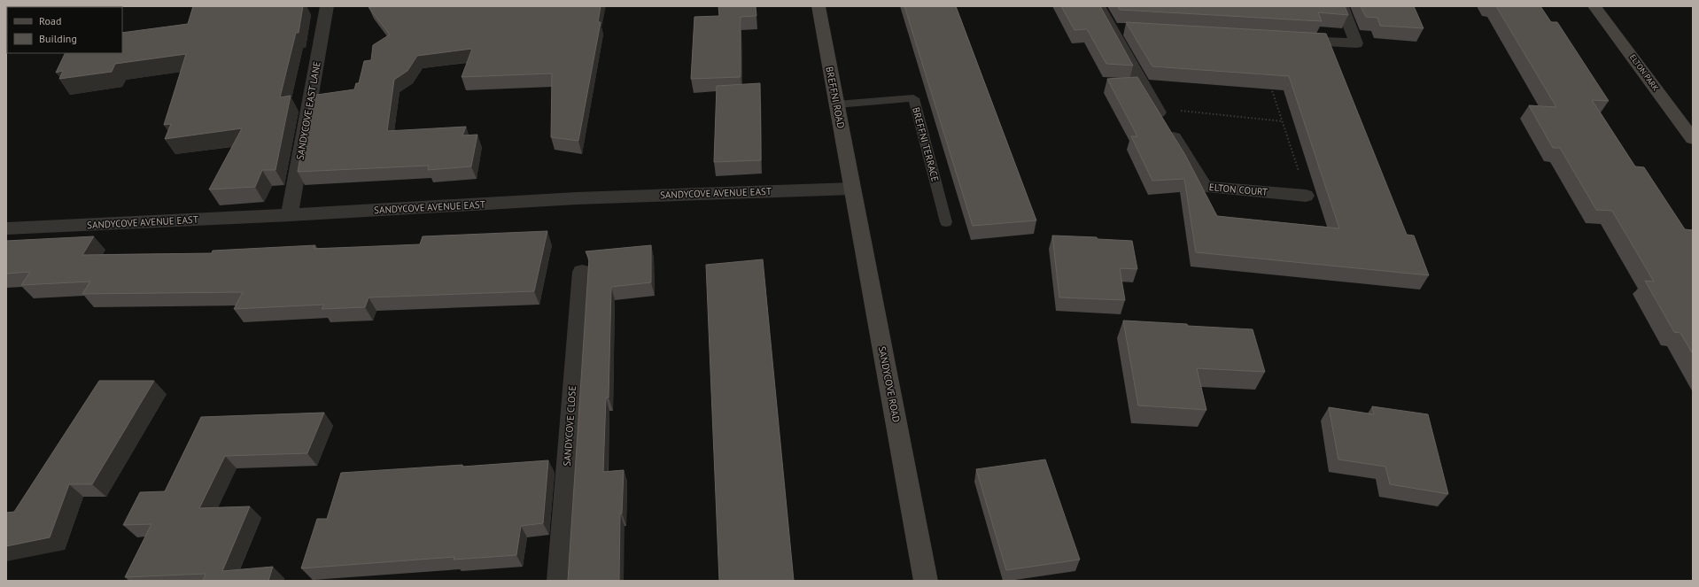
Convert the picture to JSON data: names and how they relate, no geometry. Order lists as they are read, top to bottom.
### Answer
{
  "streets": {
    "main road": ["ELTON PARK", "BREFFNI ROAD", "SANDYCOVE ROAD"],
    "street": [
      "SANDYCOVE EAST LANE",
      "ELTON COURT",
      "SANDYCOVE AVENUE EAST",
      "SANDYCOVE CLOSE"
    ],
    "lane": ["BREFFNI TERRACE"]
  },
  "crossings": [
    ["BREFFNI ROAD", "BREFFNI TERRACE"],
    ["BREFFNI ROAD", "SANDYCOVE AVENUE EAST"],
    ["BREFFNI ROAD", "SANDYCOVE ROAD"],
    ["SANDYCOVE EAST LANE", "SANDYCOVE AVENUE EAST"],
    ["SANDYCOVE AVENUE EAST", "SANDYCOVE ROAD"]
  ],
  "legend": ["Road", "Building"]
}
